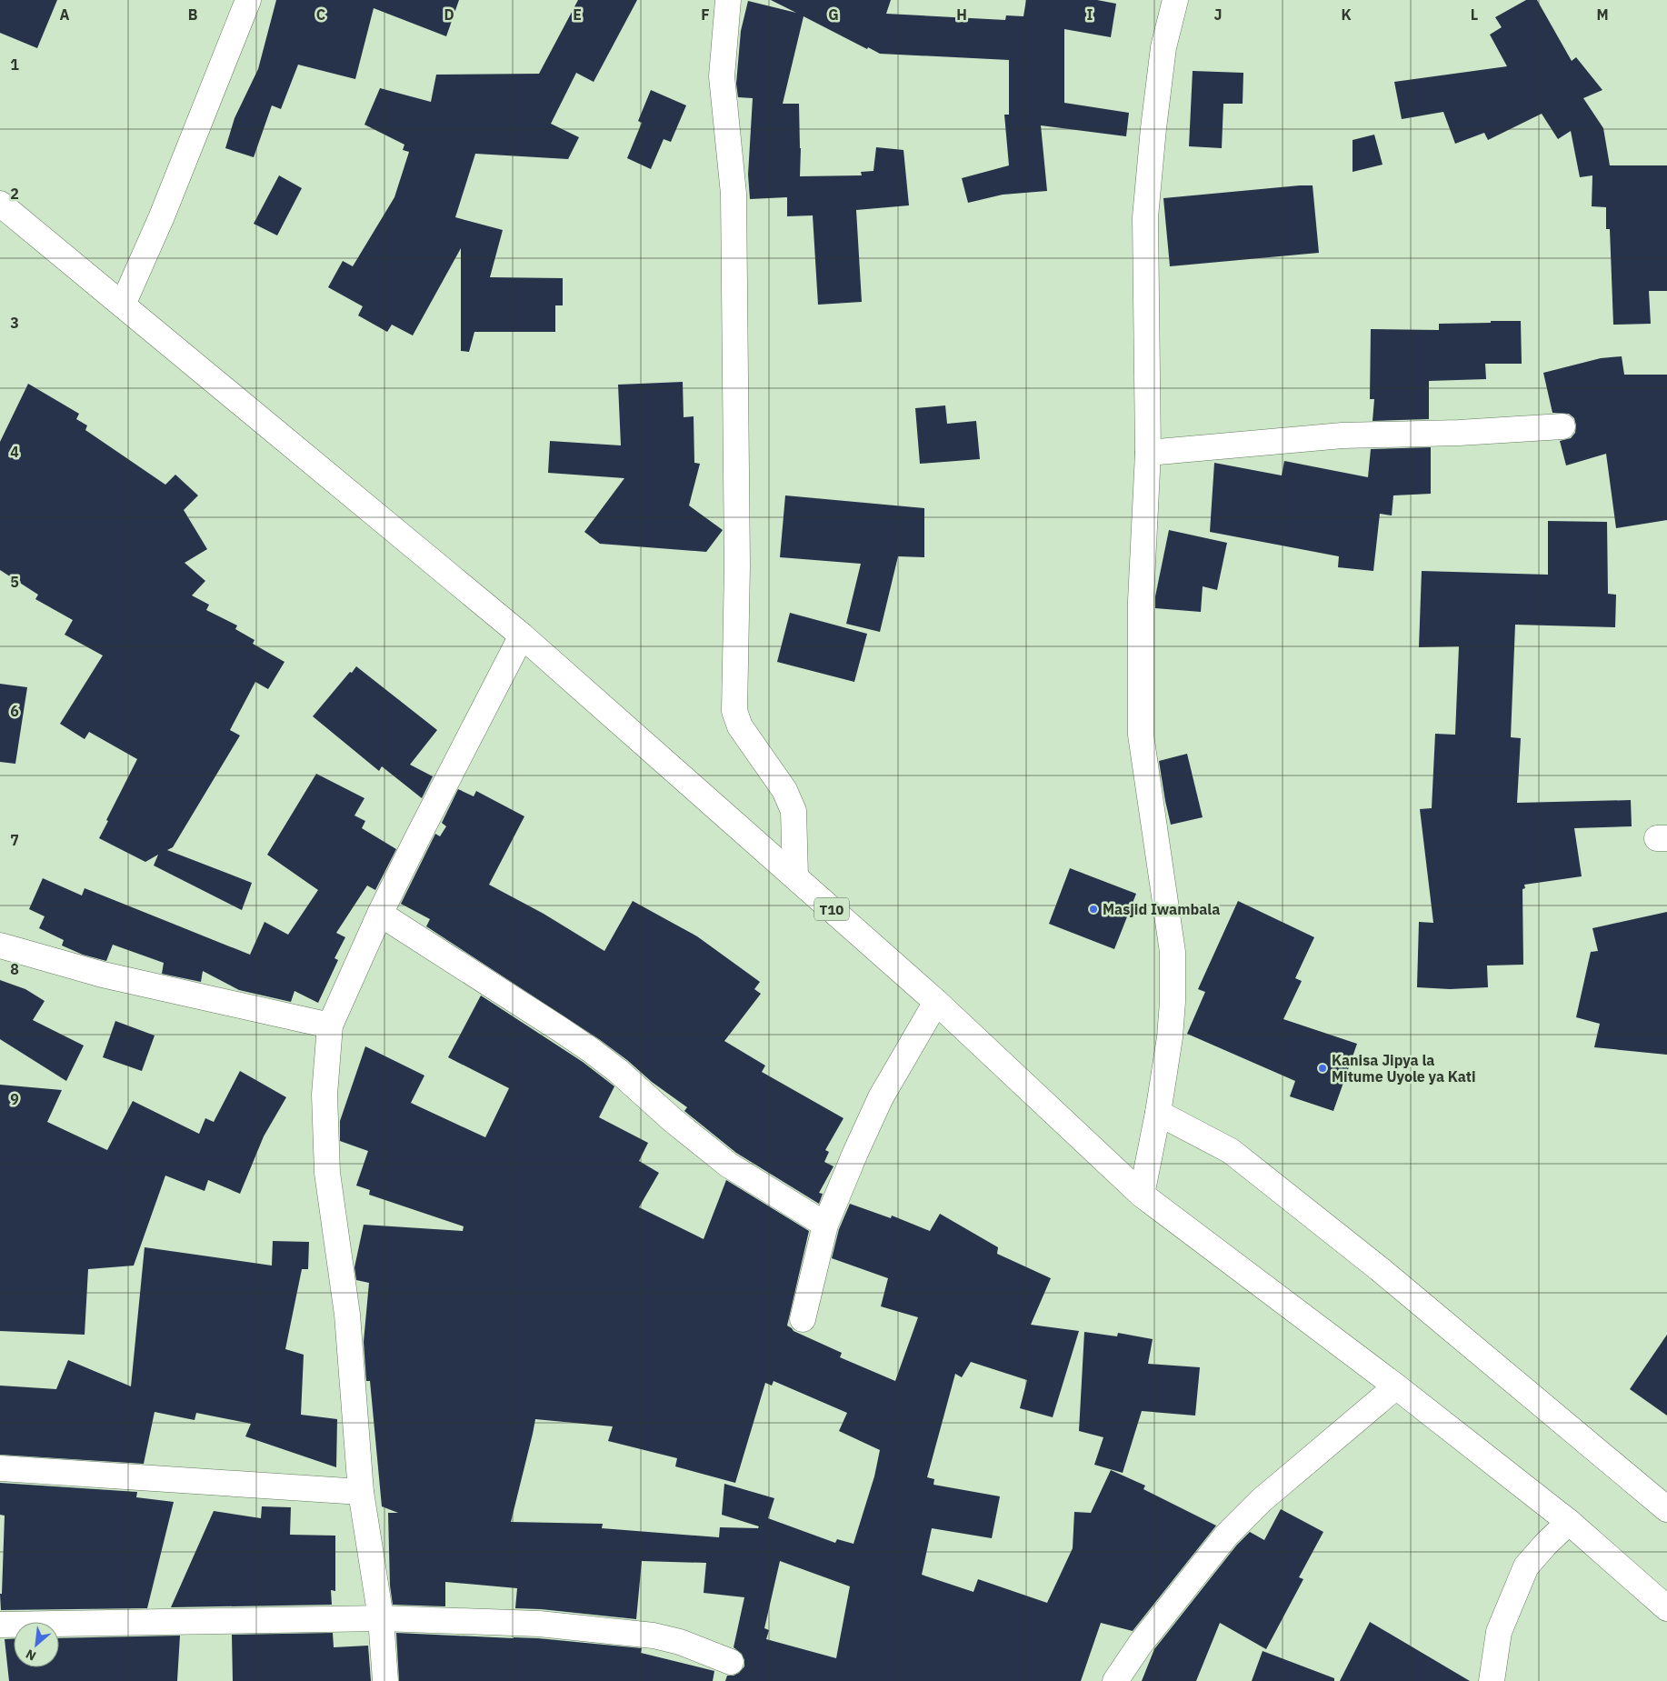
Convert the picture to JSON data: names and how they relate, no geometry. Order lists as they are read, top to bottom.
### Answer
{
  "streets": {
    "main road": ["T10"]
  },
  "places": ["Masjid Iwambala", "Kanisa Jipya la Mitume Uyole ya Kati"],
  "north": "bottom left",
  "grid": {
    "columns": [
      "A",
      "B",
      "C",
      "D",
      "E",
      "F",
      "G",
      "H",
      "I",
      "J",
      "K",
      "L",
      "M"
    ],
    "rows": [
      "1",
      "2",
      "3",
      "4",
      "5",
      "6",
      "7",
      "8",
      "9"
    ]
  }
}
